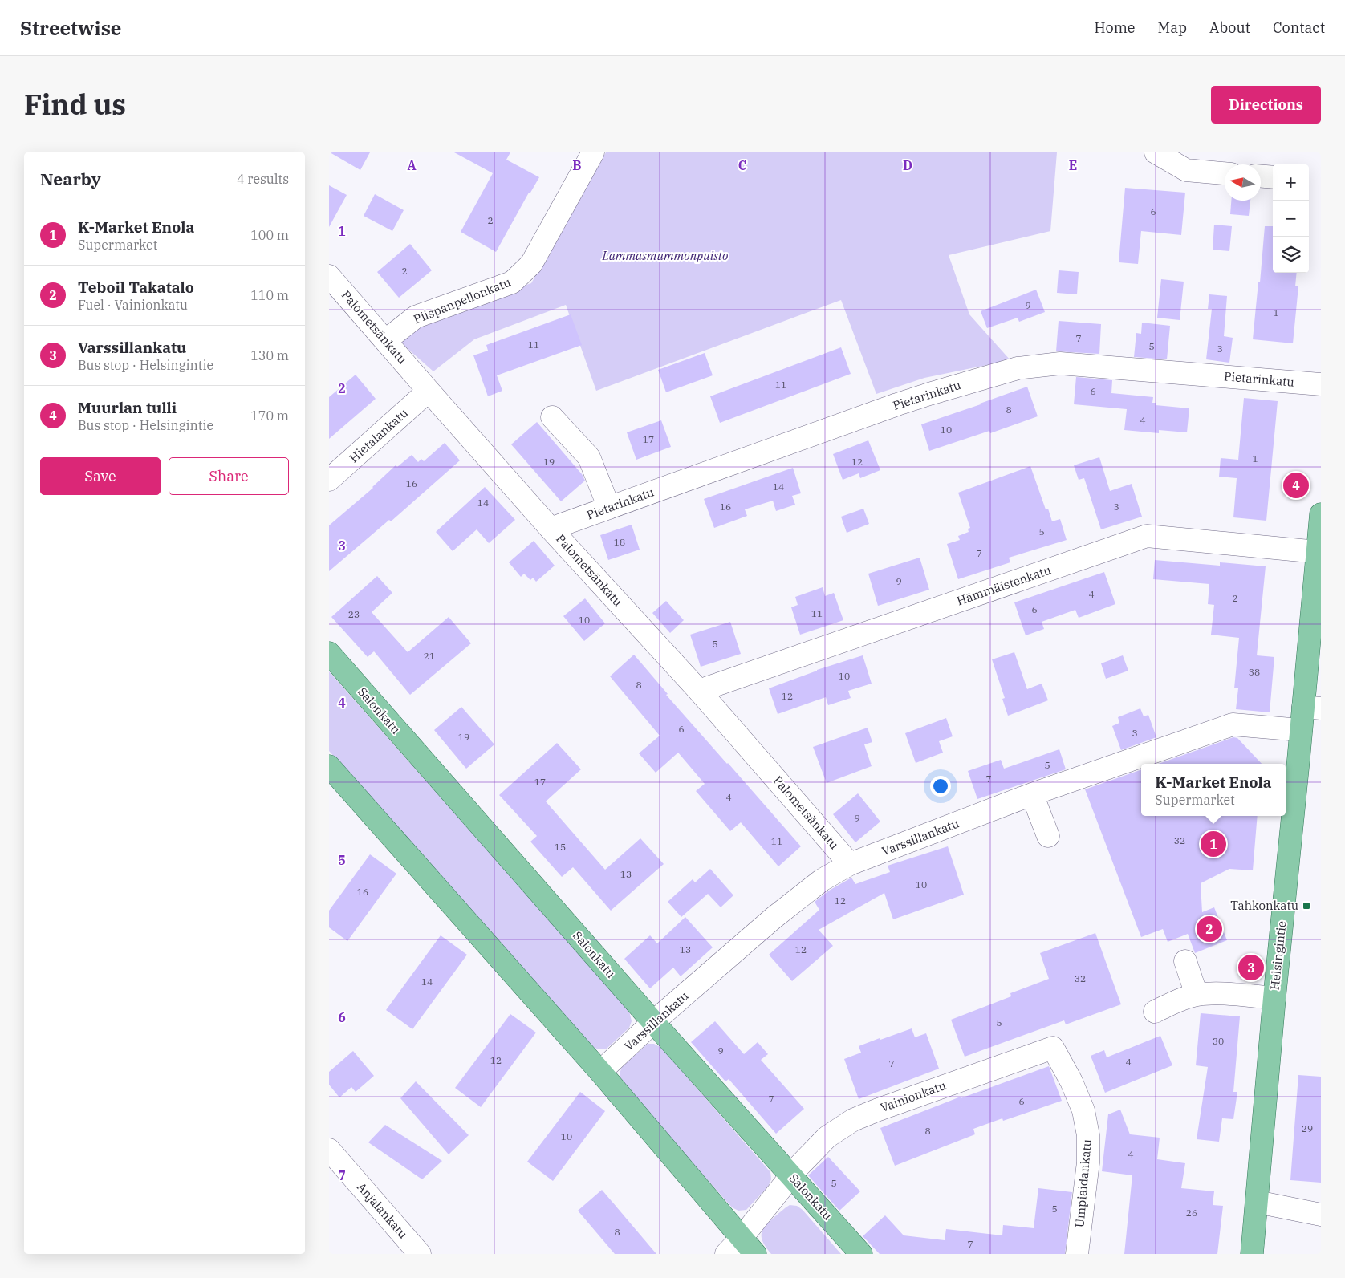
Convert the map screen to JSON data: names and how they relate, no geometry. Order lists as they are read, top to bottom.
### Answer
{
  "streets": {
    "main road": ["Salonkatu", "Helsingintie"],
    "street": [
      "Piispanpellonkatu",
      "Palometsänkatu",
      "Pietarinkatu",
      "Hietalankatu",
      "Hämmäistenkatu",
      "Varssillankatu",
      "Vainionkatu",
      "Umpiaidankatu",
      "Anjalankatu"
    ]
  },
  "crossings": [
    ["Piispanpellonkatu", "Palometsänkatu"],
    ["Palometsänkatu", "Pietarinkatu"],
    ["Palometsänkatu", "Hietalankatu"],
    ["Palometsänkatu", "Hämmäistenkatu"],
    ["Palometsänkatu", "Varssillankatu"],
    ["Hämmäistenkatu", "Helsingintie"],
    ["Salonkatu", "Varssillankatu"],
    ["Salonkatu", "Vainionkatu"],
    ["Varssillankatu", "Helsingintie"],
    ["Vainionkatu", "Umpiaidankatu"]
  ],
  "parks": ["Lammasmummonpuisto"],
  "places": {
    "transit": ["Tahkonkatu"]
  },
  "house_numbers": [
    "6",
    "2",
    "2",
    "9",
    "1",
    "7",
    "11",
    "5",
    "3",
    "11",
    "6",
    "8",
    "4",
    "10",
    "17",
    "1",
    "19",
    "12",
    "16",
    "14",
    "14",
    "16",
    "3",
    "5",
    "18",
    "7",
    "9",
    "4",
    "2",
    "6",
    "11",
    "23",
    "10",
    "5",
    "21",
    "38",
    "10",
    "8",
    "12",
    "6",
    "3",
    "19",
    "5",
    "7",
    "17",
    "4",
    "9",
    "32",
    "11",
    "15",
    "13",
    "10",
    "16",
    "12",
    "13",
    "12",
    "32",
    "14",
    "5",
    "30",
    "9",
    "12",
    "4",
    "7",
    "7",
    "6",
    "29",
    "8",
    "10",
    "4",
    "5",
    "5",
    "26",
    "8",
    "7"
  ],
  "north": "left",
  "page": {
    "header": "Streetwise",
    "nav": [
      "Home",
      "Map",
      "About",
      "Contact"
    ],
    "title": "Find us",
    "buttons": [
      "Directions",
      ["Save", "Share"]
    ],
    "heading": ["Nearby", "4 results"],
    "map_buttons": ["+", "−"],
    "list": [
      {
        "mark": "1",
        "name": "K-Market Enola",
        "note": "Supermarket",
        "value": "100 m"
      },
      {
        "mark": "2",
        "name": "Teboil Takatalo",
        "note": "Fuel · Vainionkatu",
        "value": "110 m"
      },
      {
        "mark": "3",
        "name": "Varssillankatu",
        "note": "Bus stop · Helsingintie",
        "value": "130 m"
      },
      {
        "mark": "4",
        "name": "Muurlan tulli",
        "note": "Bus stop · Helsingintie",
        "value": "170 m"
      }
    ],
    "pins": [
      "4",
      "1",
      "2",
      "3"
    ],
    "popup": ["K-Market Enola", "Supermarket"]
  },
  "grid": {
    "columns": [
      "A",
      "B",
      "C",
      "D",
      "E"
    ],
    "rows": [
      "1",
      "2",
      "3",
      "4",
      "5",
      "6",
      "7"
    ]
  }
}
